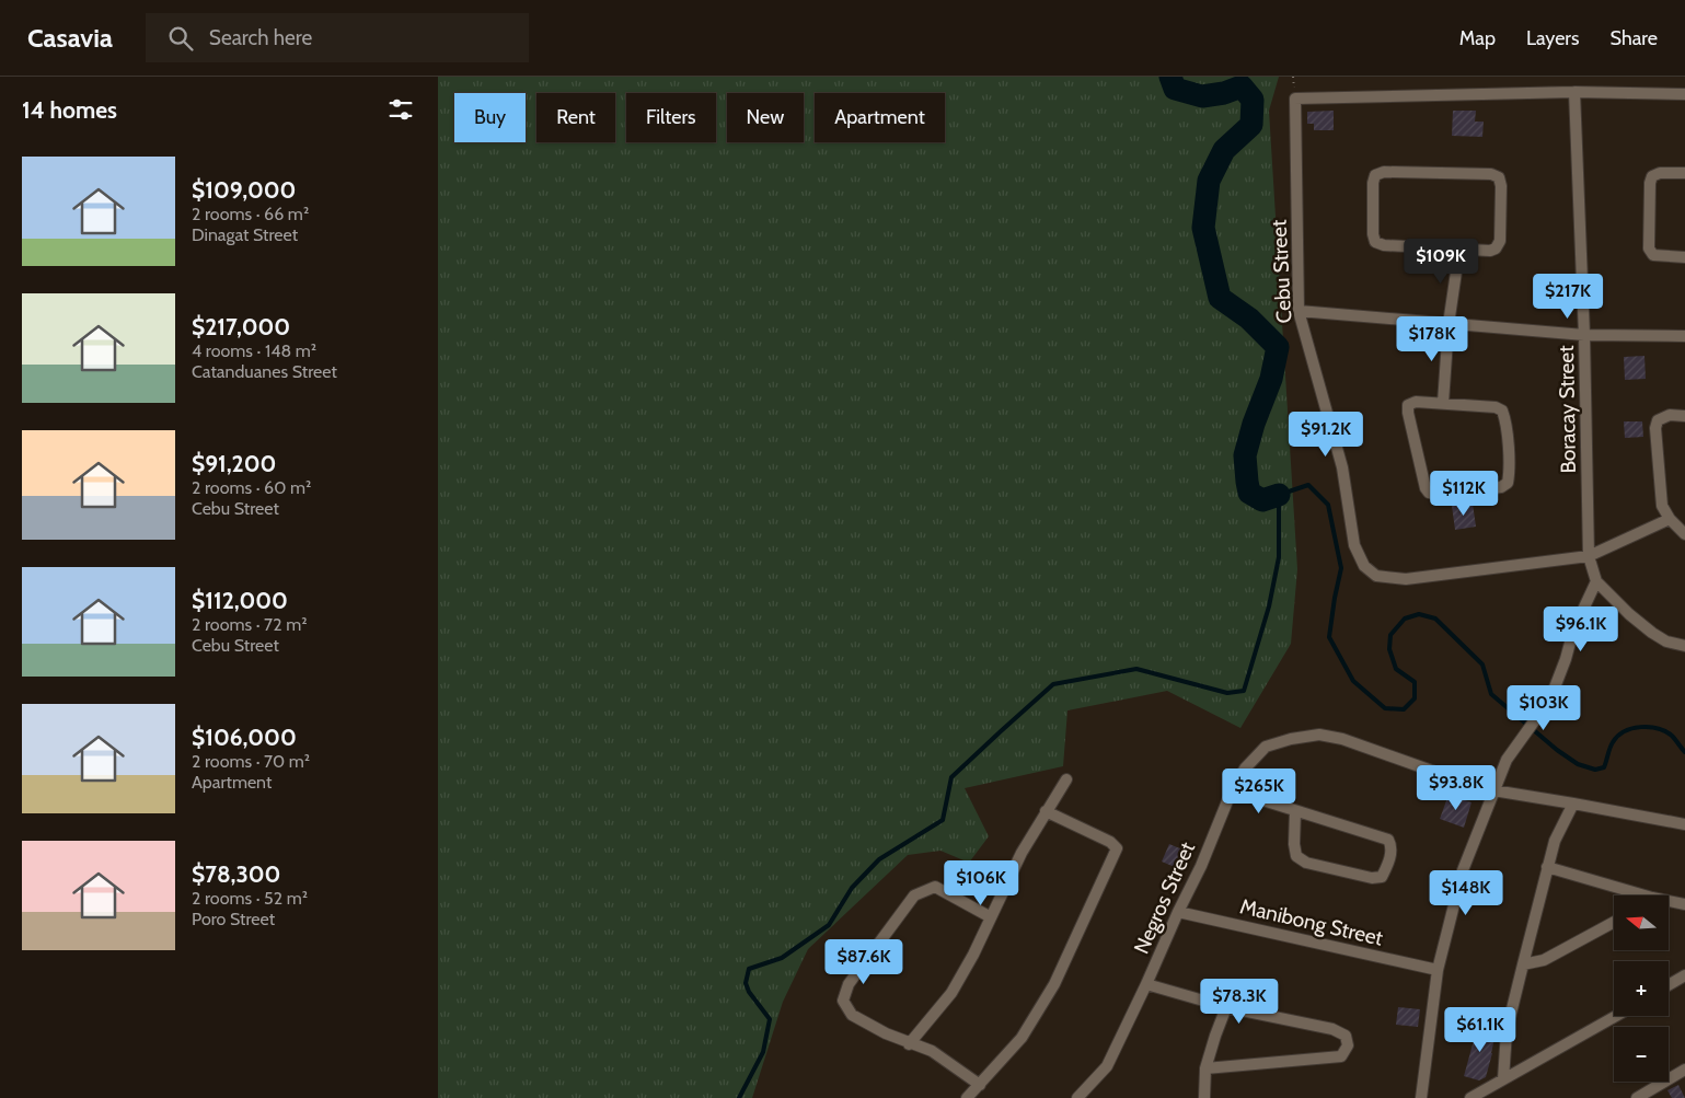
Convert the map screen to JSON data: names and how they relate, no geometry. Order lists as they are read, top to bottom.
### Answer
{
  "streets": {
    "street": [
      "Cebu Street",
      "Boracay Street",
      "Negros Street",
      "Manibong Street"
    ]
  },
  "crossings": [
    ["Cebu Street", "Boracay Street"],
    ["Negros Street", "Manibong Street"]
  ],
  "north": "left",
  "page": {
    "header": "Casavia",
    "search": "Search here",
    "nav": ["Map", "Layers", "Share"],
    "heading": "14 homes",
    "chip": [
      "Buy",
      "Rent",
      "Filters",
      "New",
      "Apartment"
    ],
    "list": [
      {
        "name": "$109,000",
        "note": "2 rooms · 66 m² · Dinagat Street"
      },
      {
        "name": "$217,000",
        "note": "4 rooms · 148 m² · Catanduanes Street"
      },
      {
        "name": "$91,200",
        "note": "2 rooms · 60 m² · Cebu Street"
      },
      {
        "name": "$112,000",
        "note": "2 rooms · 72 m² · Cebu Street"
      },
      {
        "name": "$106,000",
        "note": "2 rooms · 70 m² · Apartment"
      },
      {
        "name": "$78,300",
        "note": "2 rooms · 52 m² · Poro Street"
      }
    ],
    "price": [
      "$109K",
      "$217K",
      "$178K",
      "$91.2K",
      "$112K",
      "$96.1K",
      "$103K",
      "$93.8K",
      "$265K",
      "$106K",
      "$148K",
      "$87.6K",
      "$78.3K",
      "$61.1K"
    ],
    "map_buttons": ["+", "−"]
  }
}
